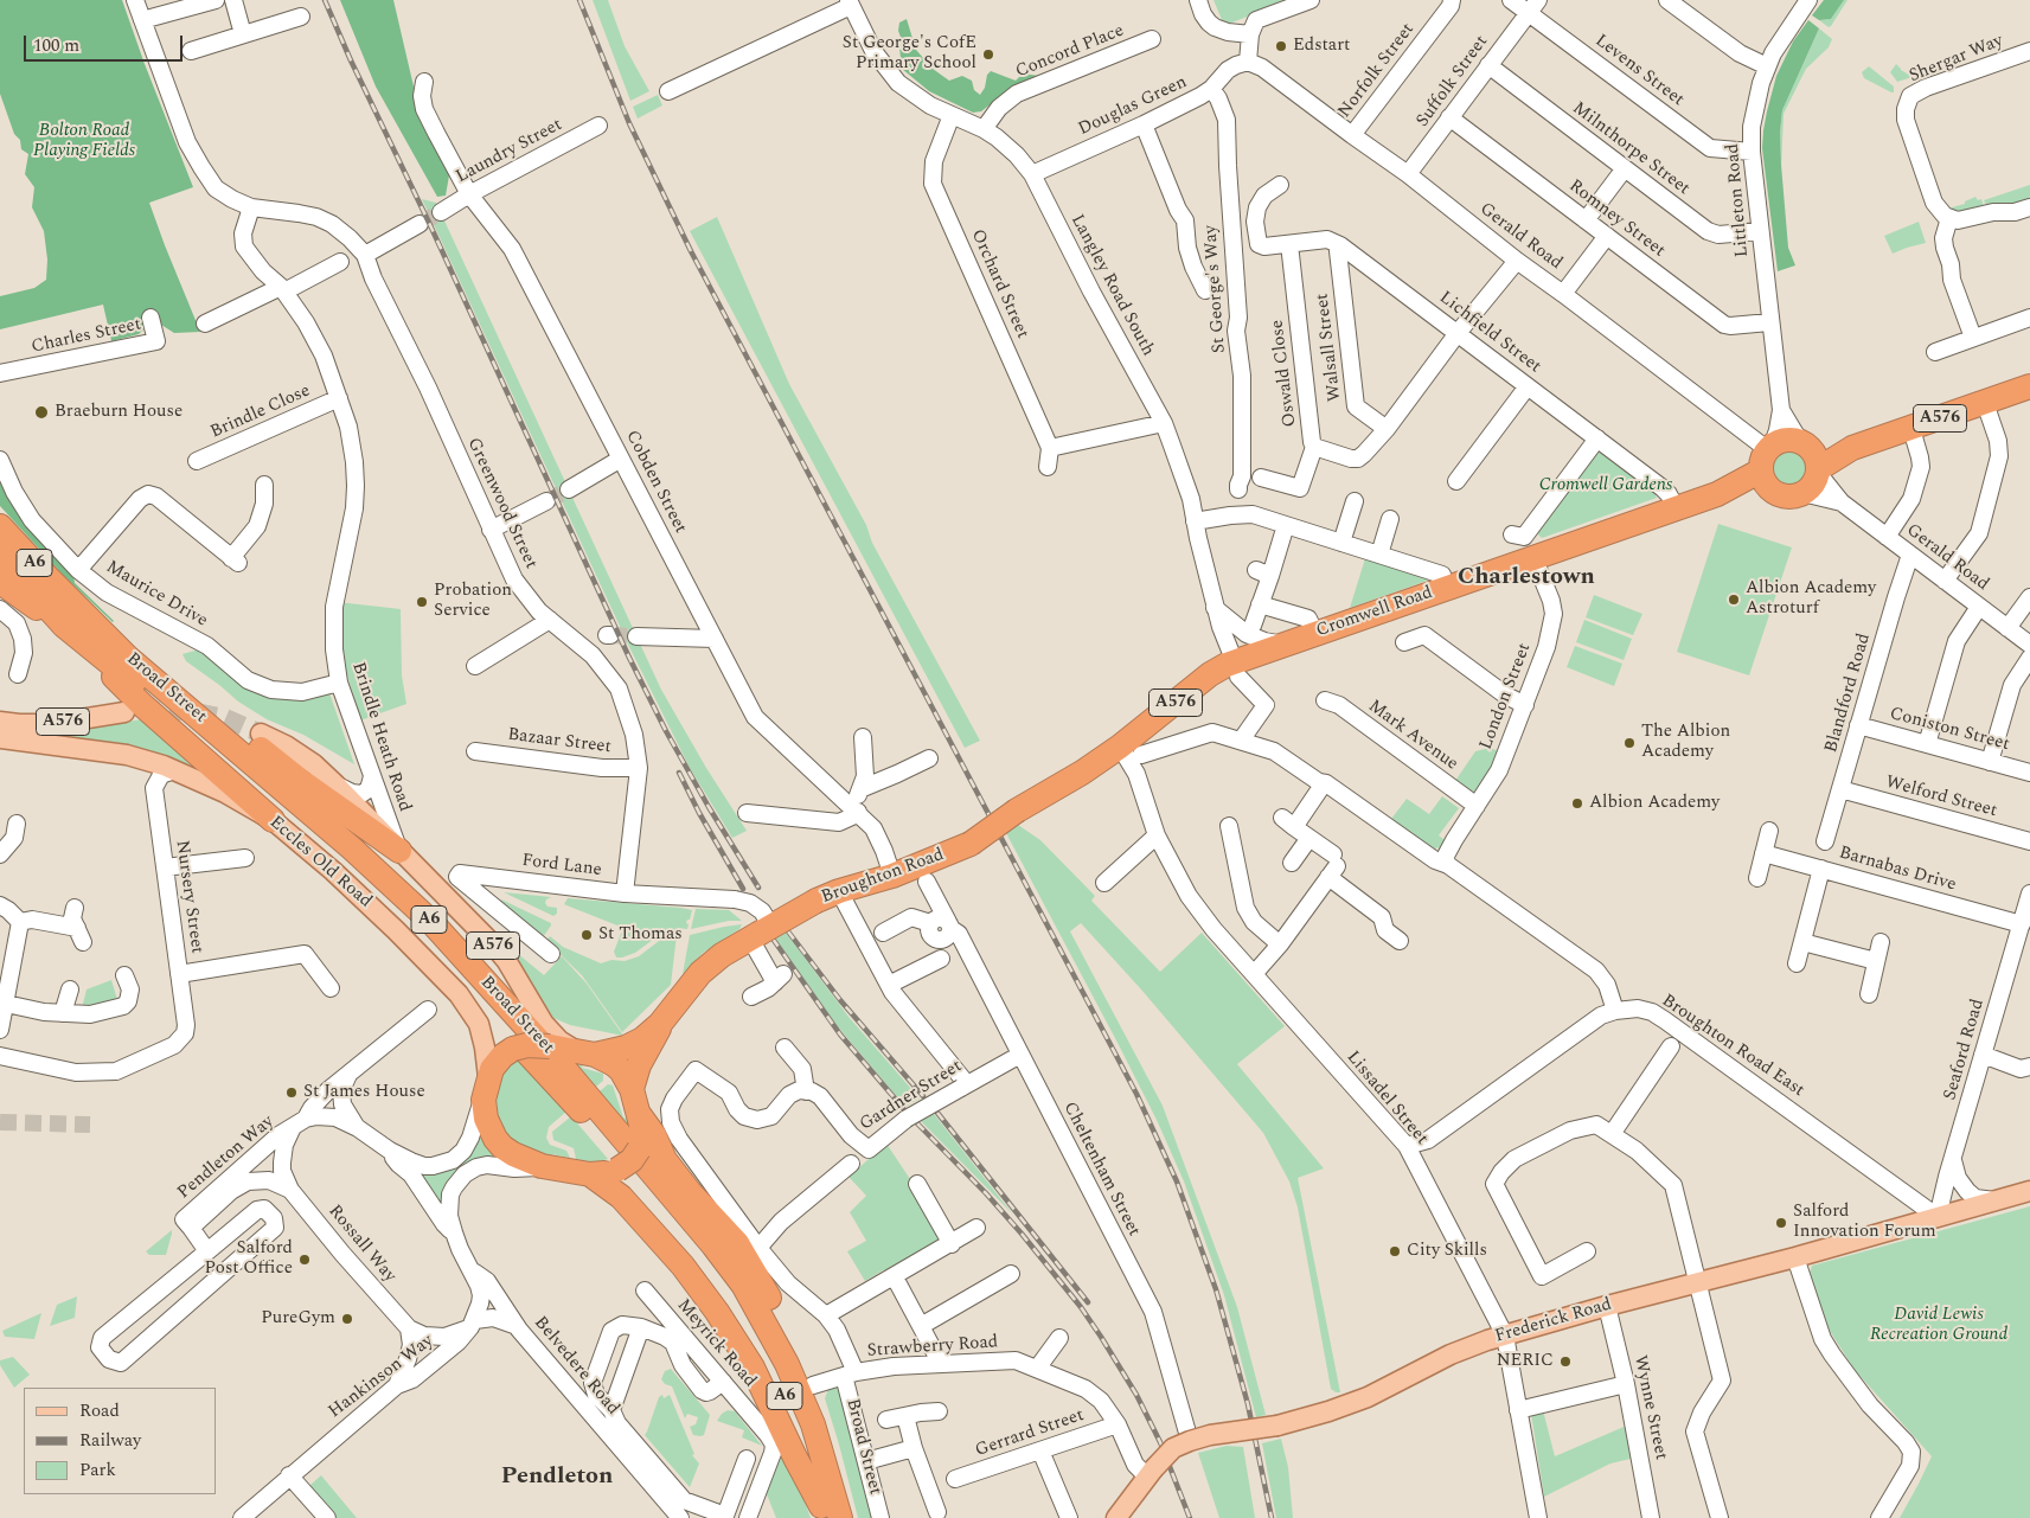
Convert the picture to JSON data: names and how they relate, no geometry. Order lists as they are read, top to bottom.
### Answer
{
  "streets": {
    "highway": [
      "A576",
      "A6",
      "Cromwell Road",
      "Broad Street",
      "Broughton Road"
    ],
    "main road": ["Eccles Old Road", "Frederick Road"],
    "street": [
      "Concord Place",
      "Shergar Way",
      "Norfolk Street",
      "Levens Street",
      "Suffolk Street",
      "Douglas Green",
      "Milnthorpe Street",
      "Laundry Street",
      "Littleton Road",
      "Romney Street",
      "Gerald Road",
      "Orchard Street",
      "Langley Road South",
      "St George's Way",
      "Lichfield Street",
      "Charles Street",
      "Walsall Street",
      "Oswald Close",
      "Brindle Close",
      "Cobden Street",
      "Greenwood Street",
      "Maurice Drive",
      "Blandford Road",
      "London Street",
      "Coniston Street",
      "Mark Avenue",
      "Brindle Heath Road",
      "Bazaar Street",
      "Welford Street",
      "Ford Lane",
      "Barnabas Drive",
      "Nursery Street",
      "Broughton Road East",
      "Seaford Road",
      "Gardner Street",
      "Lissadel Street",
      "Pendleton Way",
      "Cheltenham Street",
      "Rossall Way",
      "Meyrick Road",
      "Strawberry Road",
      "Belvedere Road",
      "Hankinson Way",
      "Wynne Street",
      "Gerrard Street"
    ]
  },
  "crossings": [
    ["Concord Place", "Langley Road South"],
    ["Norfolk Street", "Gerald Road"],
    ["Levens Street", "Suffolk Street"],
    ["Levens Street", "Littleton Road"],
    ["Suffolk Street", "Milnthorpe Street"],
    ["Suffolk Street", "Romney Street"],
    ["Suffolk Street", "Gerald Road"],
    ["Douglas Green", "Gerald Road"],
    ["Douglas Green", "Langley Road South"],
    ["Douglas Green", "St George's Way"],
    ["Milnthorpe Street", "Littleton Road"],
    ["Laundry Street", "Cobden Street"],
    ["Littleton Road", "Romney Street"],
    ["Littleton Road", "Gerald Road"],
    ["Littleton Road", "A576"],
    ["Littleton Road", "Cromwell Road"],
    ["Gerald Road", "A576"],
    ["Gerald Road", "Cromwell Road"],
    ["Gerald Road", "Blandford Road"],
    ["Orchard Street", "Langley Road South"],
    ["Langley Road South", "Cromwell Road"],
    ["Lichfield Street", "Walsall Street"],
    ["Lichfield Street", "Oswald Close"],
    ["Lichfield Street", "Cromwell Road"],
    ["Walsall Street", "Oswald Close"],
    ["Brindle Close", "Brindle Heath Road"],
    ["A576", "Cromwell Road"],
    ["A576", "Brindle Heath Road"],
    ["A576", "Eccles Old Road"],
    ["A576", "Broughton Road"],
    ["Cobden Street", "Broughton Road"],
    ["Greenwood Street", "Brindle Heath Road"],
    ["Greenwood Street", "Bazaar Street"],
    ["Greenwood Street", "Ford Lane"],
    ["Maurice Drive", "Brindle Heath Road"],
    ["Cromwell Road", "London Street"],
    ["Cromwell Road", "Broughton Road"],
    ["Cromwell Road", "Lissadel Street"],
    ["Broad Street", "Gardner Street"],
    ["Broad Street", "Strawberry Road"],
    ["Blandford Road", "Coniston Street"],
    ["Blandford Road", "Welford Street"],
    ["London Street", "Mark Avenue"],
    ["Eccles Old Road", "Broughton Road"],
    ["Eccles Old Road", "Nursery Street"],
    ["Ford Lane", "Broughton Road"],
    ["Barnabas Drive", "Seaford Road"],
    ["Broughton Road", "Lissadel Street"],
    ["Broughton Road East", "Seaford Road"],
    ["Broughton Road East", "Lissadel Street"],
    ["Broughton Road East", "Frederick Road"],
    ["Seaford Road", "Frederick Road"],
    ["Gardner Street", "Cheltenham Street"],
    ["Lissadel Street", "Frederick Road"],
    ["Pendleton Way", "Rossall Way"],
    ["Cheltenham Street", "Frederick Road"],
    ["Frederick Road", "Strawberry Road"],
    ["Frederick Road", "Wynne Street"],
    ["Strawberry Road", "Gerrard Street"]
  ],
  "districts": ["Charlestown", "Pendleton"],
  "parks": ["Bolton Road Playing Fields", "Cromwell Gardens", "David Lewis Recreation Ground"],
  "places": [
    "Edstart",
    "St George's CofE Primary School",
    "Braeburn House",
    "Albion Academy Astroturf",
    "Probation Service",
    "The Albion Academy",
    "Albion Academy",
    "St Thomas",
    "St James House",
    "Salford Innovation Forum",
    "City Skills",
    "Salford Post Office",
    "PureGym",
    "NERIC"
  ],
  "legend": ["Road", "Railway", "Park"],
  "scale_bar": "100 m"
}
